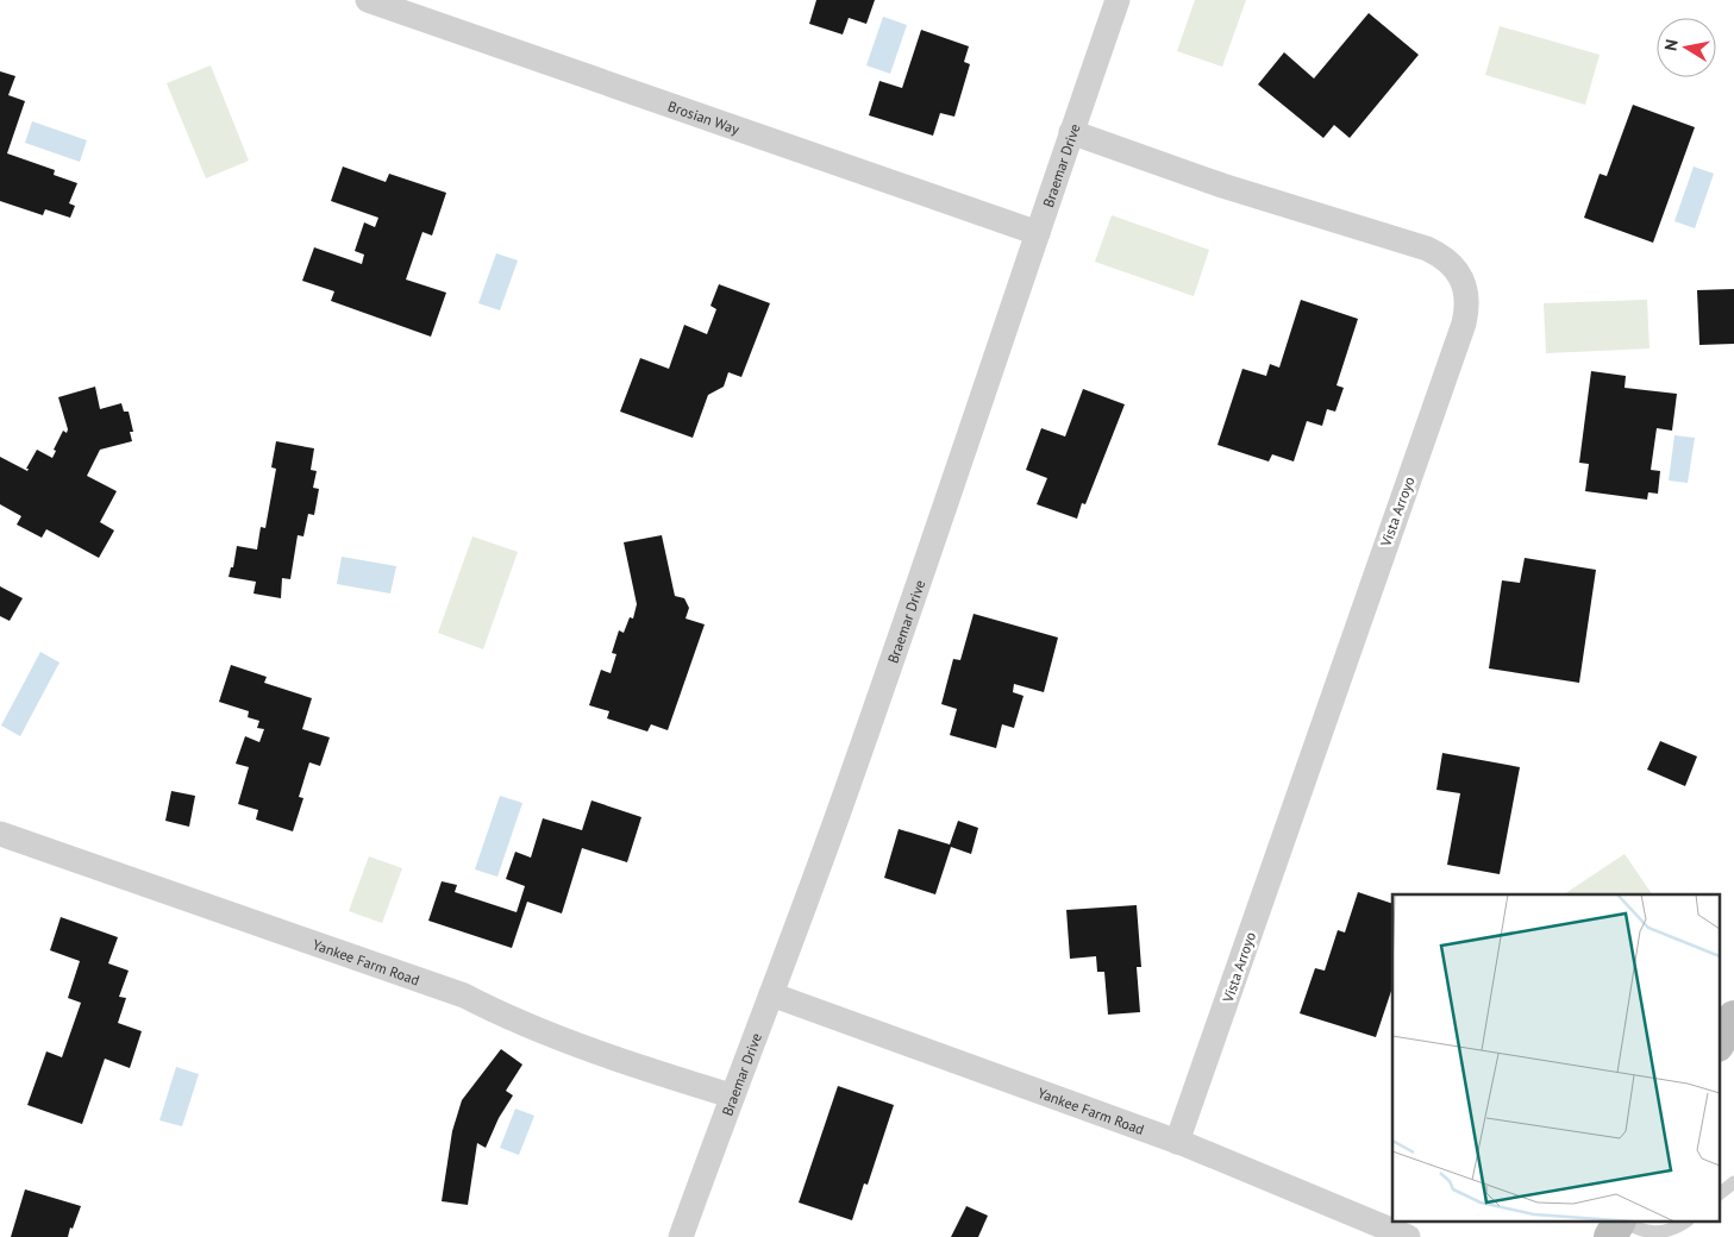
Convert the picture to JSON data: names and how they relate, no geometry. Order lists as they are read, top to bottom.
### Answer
{
  "streets": {
    "street": [
      "Brosian Way",
      "Braemar Drive",
      "Vista Arroyo",
      "Yankee Farm Road"
    ]
  },
  "crossings": [
    ["Brosian Way", "Braemar Drive"],
    ["Braemar Drive", "Vista Arroyo"],
    ["Braemar Drive", "Yankee Farm Road"],
    ["Vista Arroyo", "Yankee Farm Road"]
  ],
  "north": "left"
}
